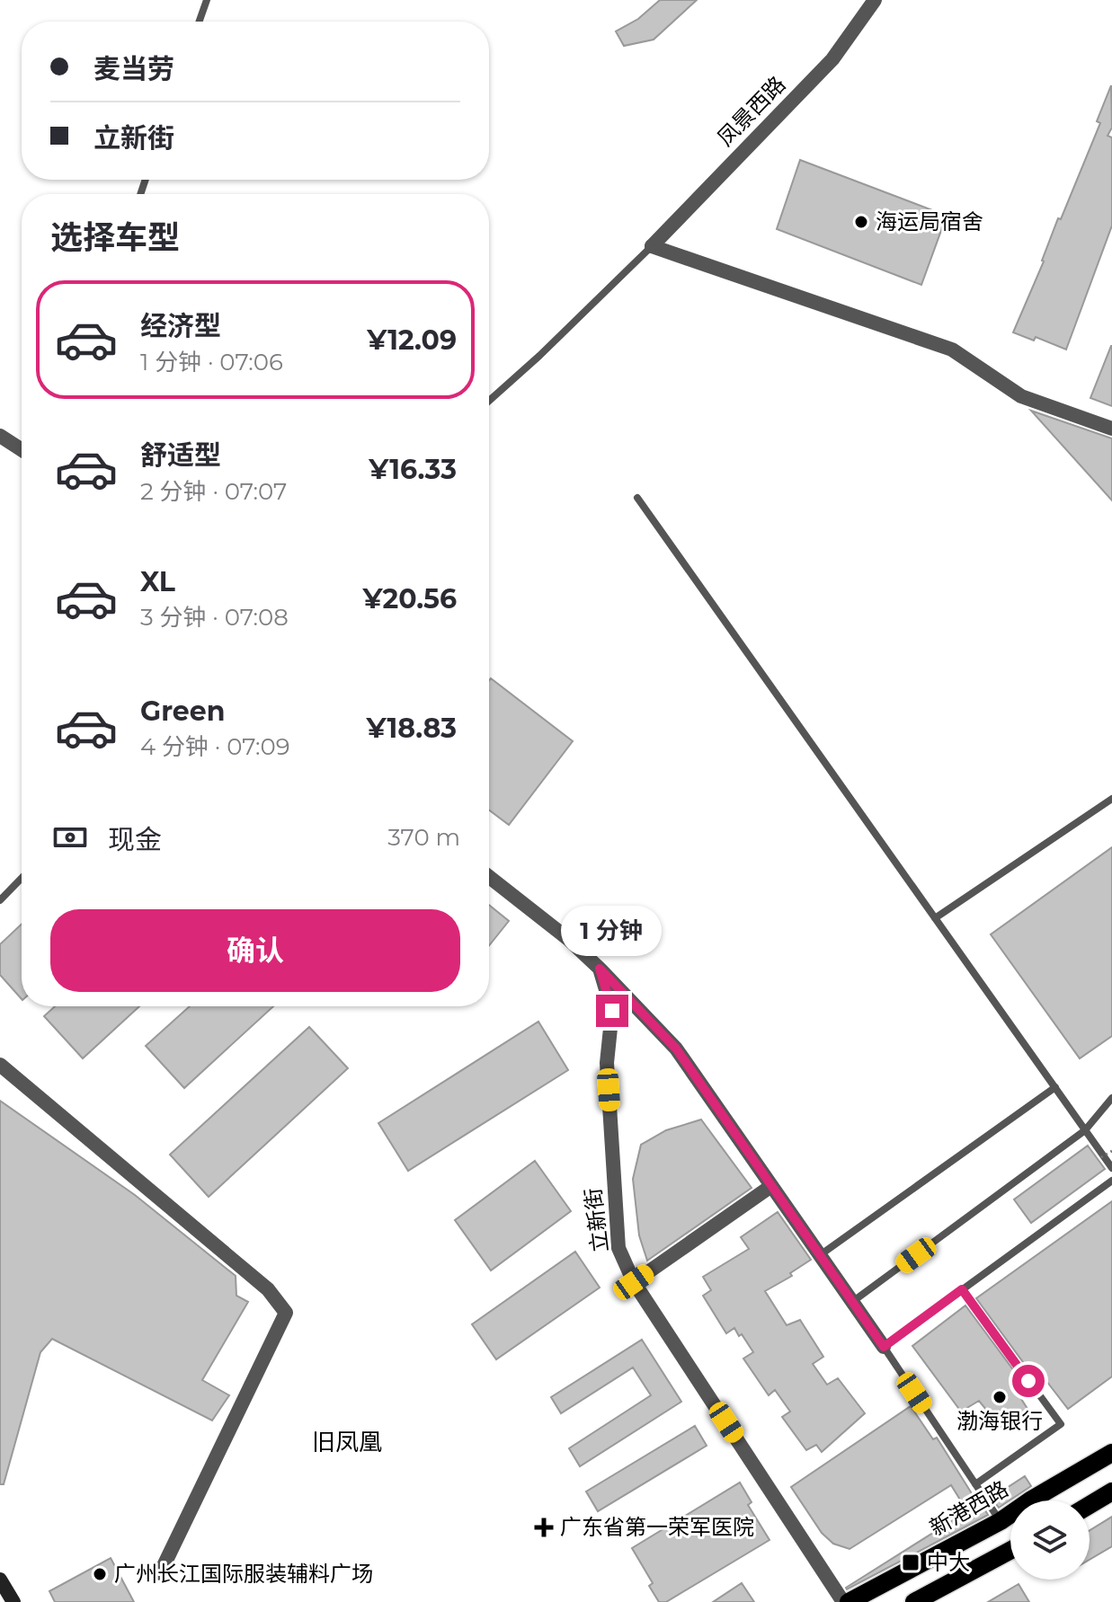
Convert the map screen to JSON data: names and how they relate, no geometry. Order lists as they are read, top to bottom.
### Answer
{
  "streets": {
    "main road": ["新港西路"],
    "street": ["凤景西路", "立新街"]
  },
  "crossings": [
    ["立新街", "新港西路"]
  ],
  "districts": ["旧凤凰"],
  "places": {
    "other": ["海运局宿舍", "渤海银行", "广州长江国际服装辅料广场"],
    "health": ["广东省第一荣军医院"],
    "transit": ["中大"]
  },
  "page": {
    "banner": ["麦当劳", "立新街"],
    "heading": "选择车型",
    "list": [
      {
        "name": "经济型",
        "note": "1 分钟 · 07:06",
        "value": "¥12.09"
      },
      {
        "name": "舒适型",
        "note": "2 分钟 · 07:07",
        "value": "¥16.33"
      },
      {
        "name": "XL",
        "note": "3 分钟 · 07:08",
        "value": "¥20.56"
      },
      {
        "name": "Green",
        "note": "4 分钟 · 07:09",
        "value": "¥18.83"
      }
    ],
    "pay": ["现金", "370 m"],
    "buttons": "确认",
    "bubble": "1 分钟"
  }
}
